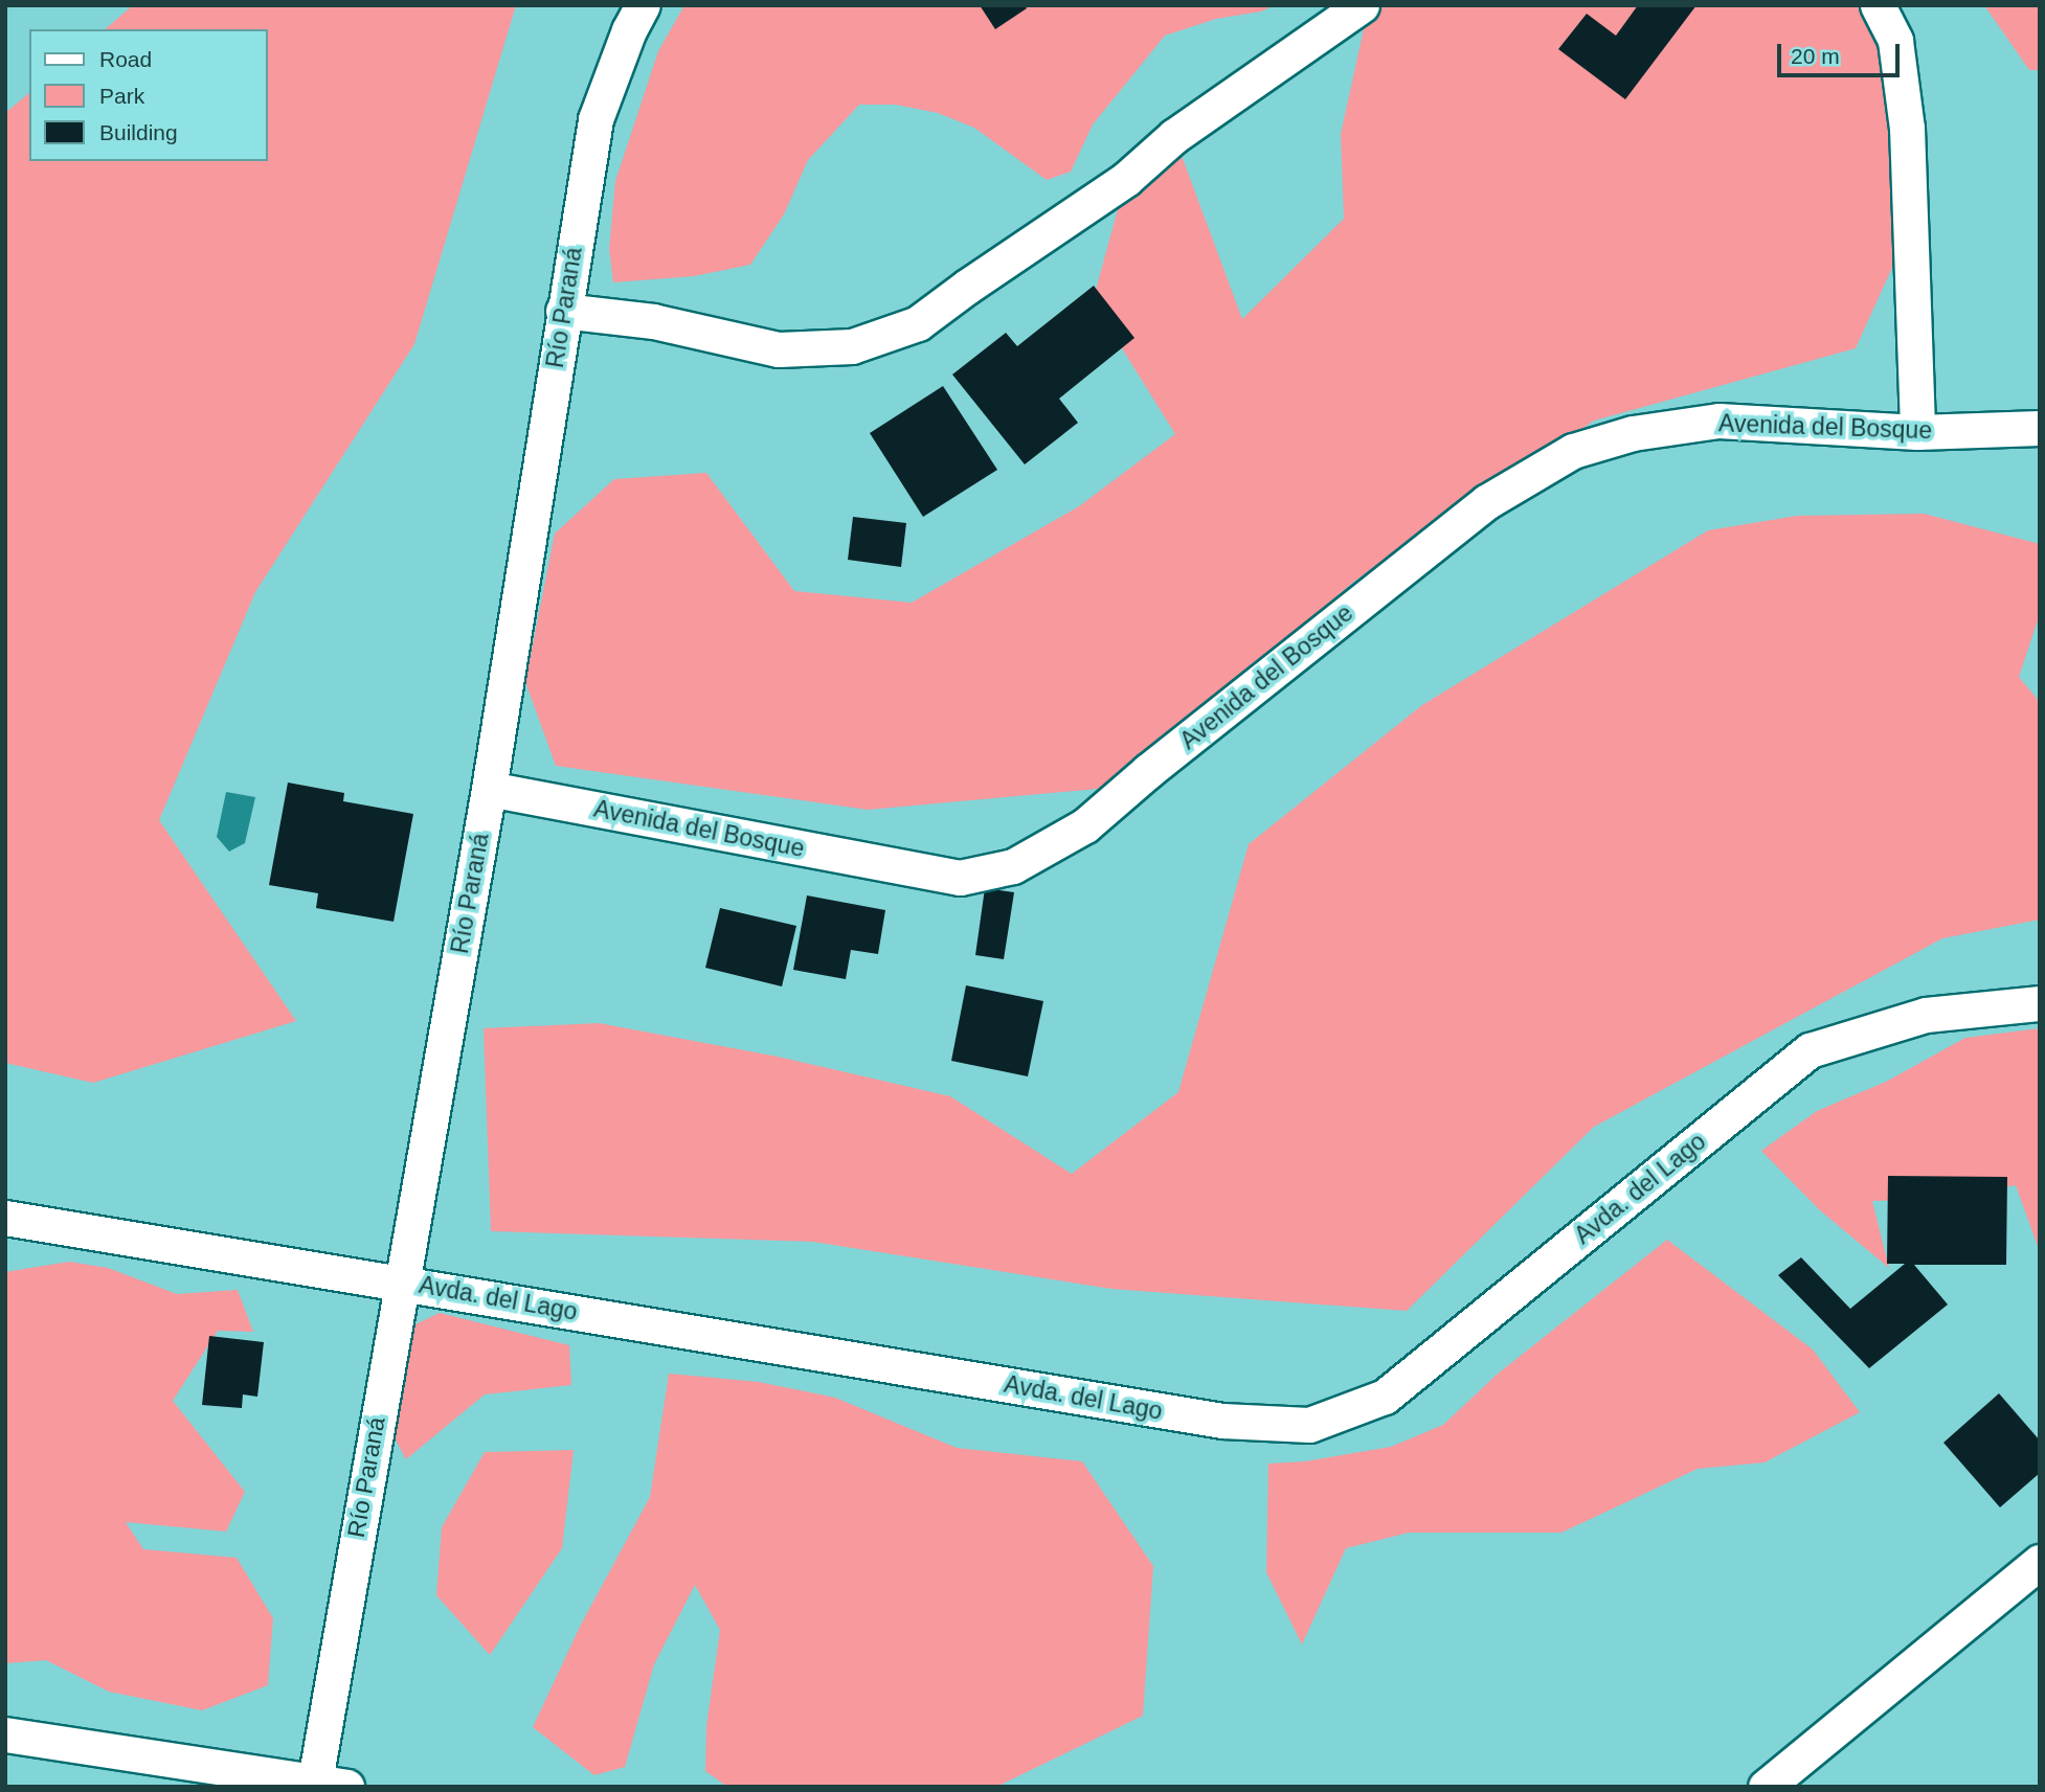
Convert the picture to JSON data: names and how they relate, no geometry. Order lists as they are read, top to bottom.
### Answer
{
  "streets": {
    "street": ["Río Paraná", "Avenida del Bosque", "Avda. del Lago"]
  },
  "crossings": [
    ["Río Paraná", "Avenida del Bosque"],
    ["Río Paraná", "Avda. del Lago"]
  ],
  "legend": ["Road", "Park", "Building"],
  "scale_bar": "20 m"
}
